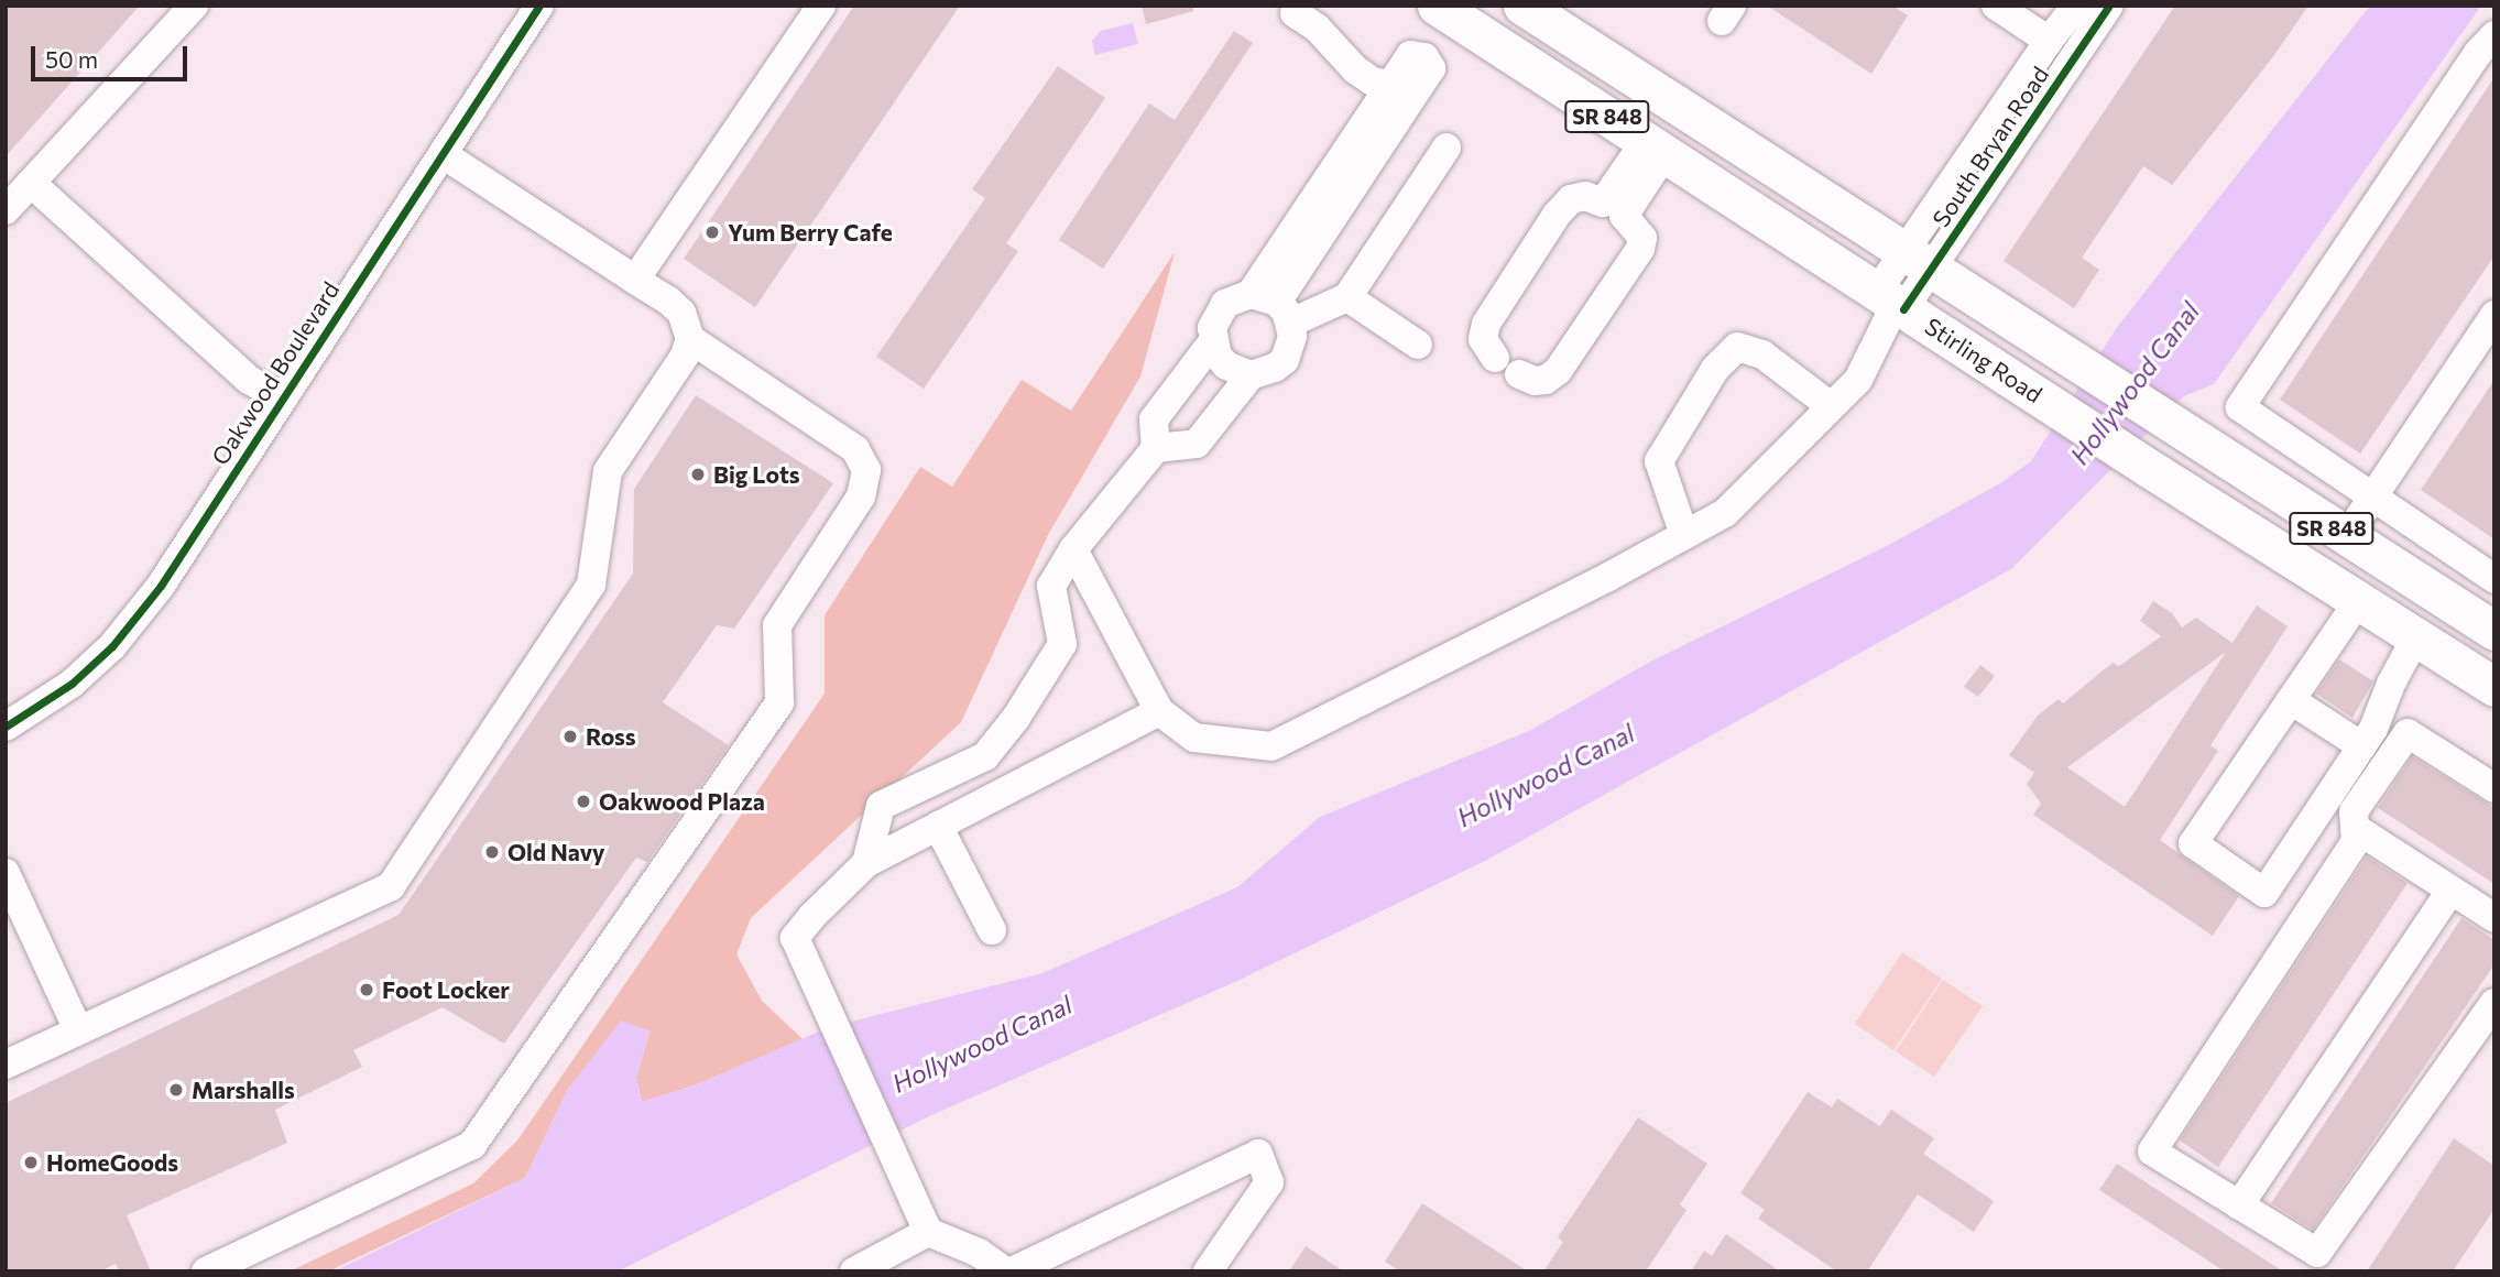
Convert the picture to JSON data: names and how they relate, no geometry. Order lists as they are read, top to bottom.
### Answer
{
  "streets": {
    "main road": ["SR 848", "Stirling Road"],
    "street": ["South Bryan Road", "Oakwood Boulevard"]
  },
  "crossings": [
    ["South Bryan Road", "Stirling Road"]
  ],
  "water": ["Hollywood Canal"],
  "places": [
    "Yum Berry Cafe",
    "Big Lots",
    "Ross",
    "Oakwood Plaza",
    "Old Navy",
    "Foot Locker",
    "Marshalls",
    "HomeGoods"
  ],
  "scale_bar": "50 m"
}
